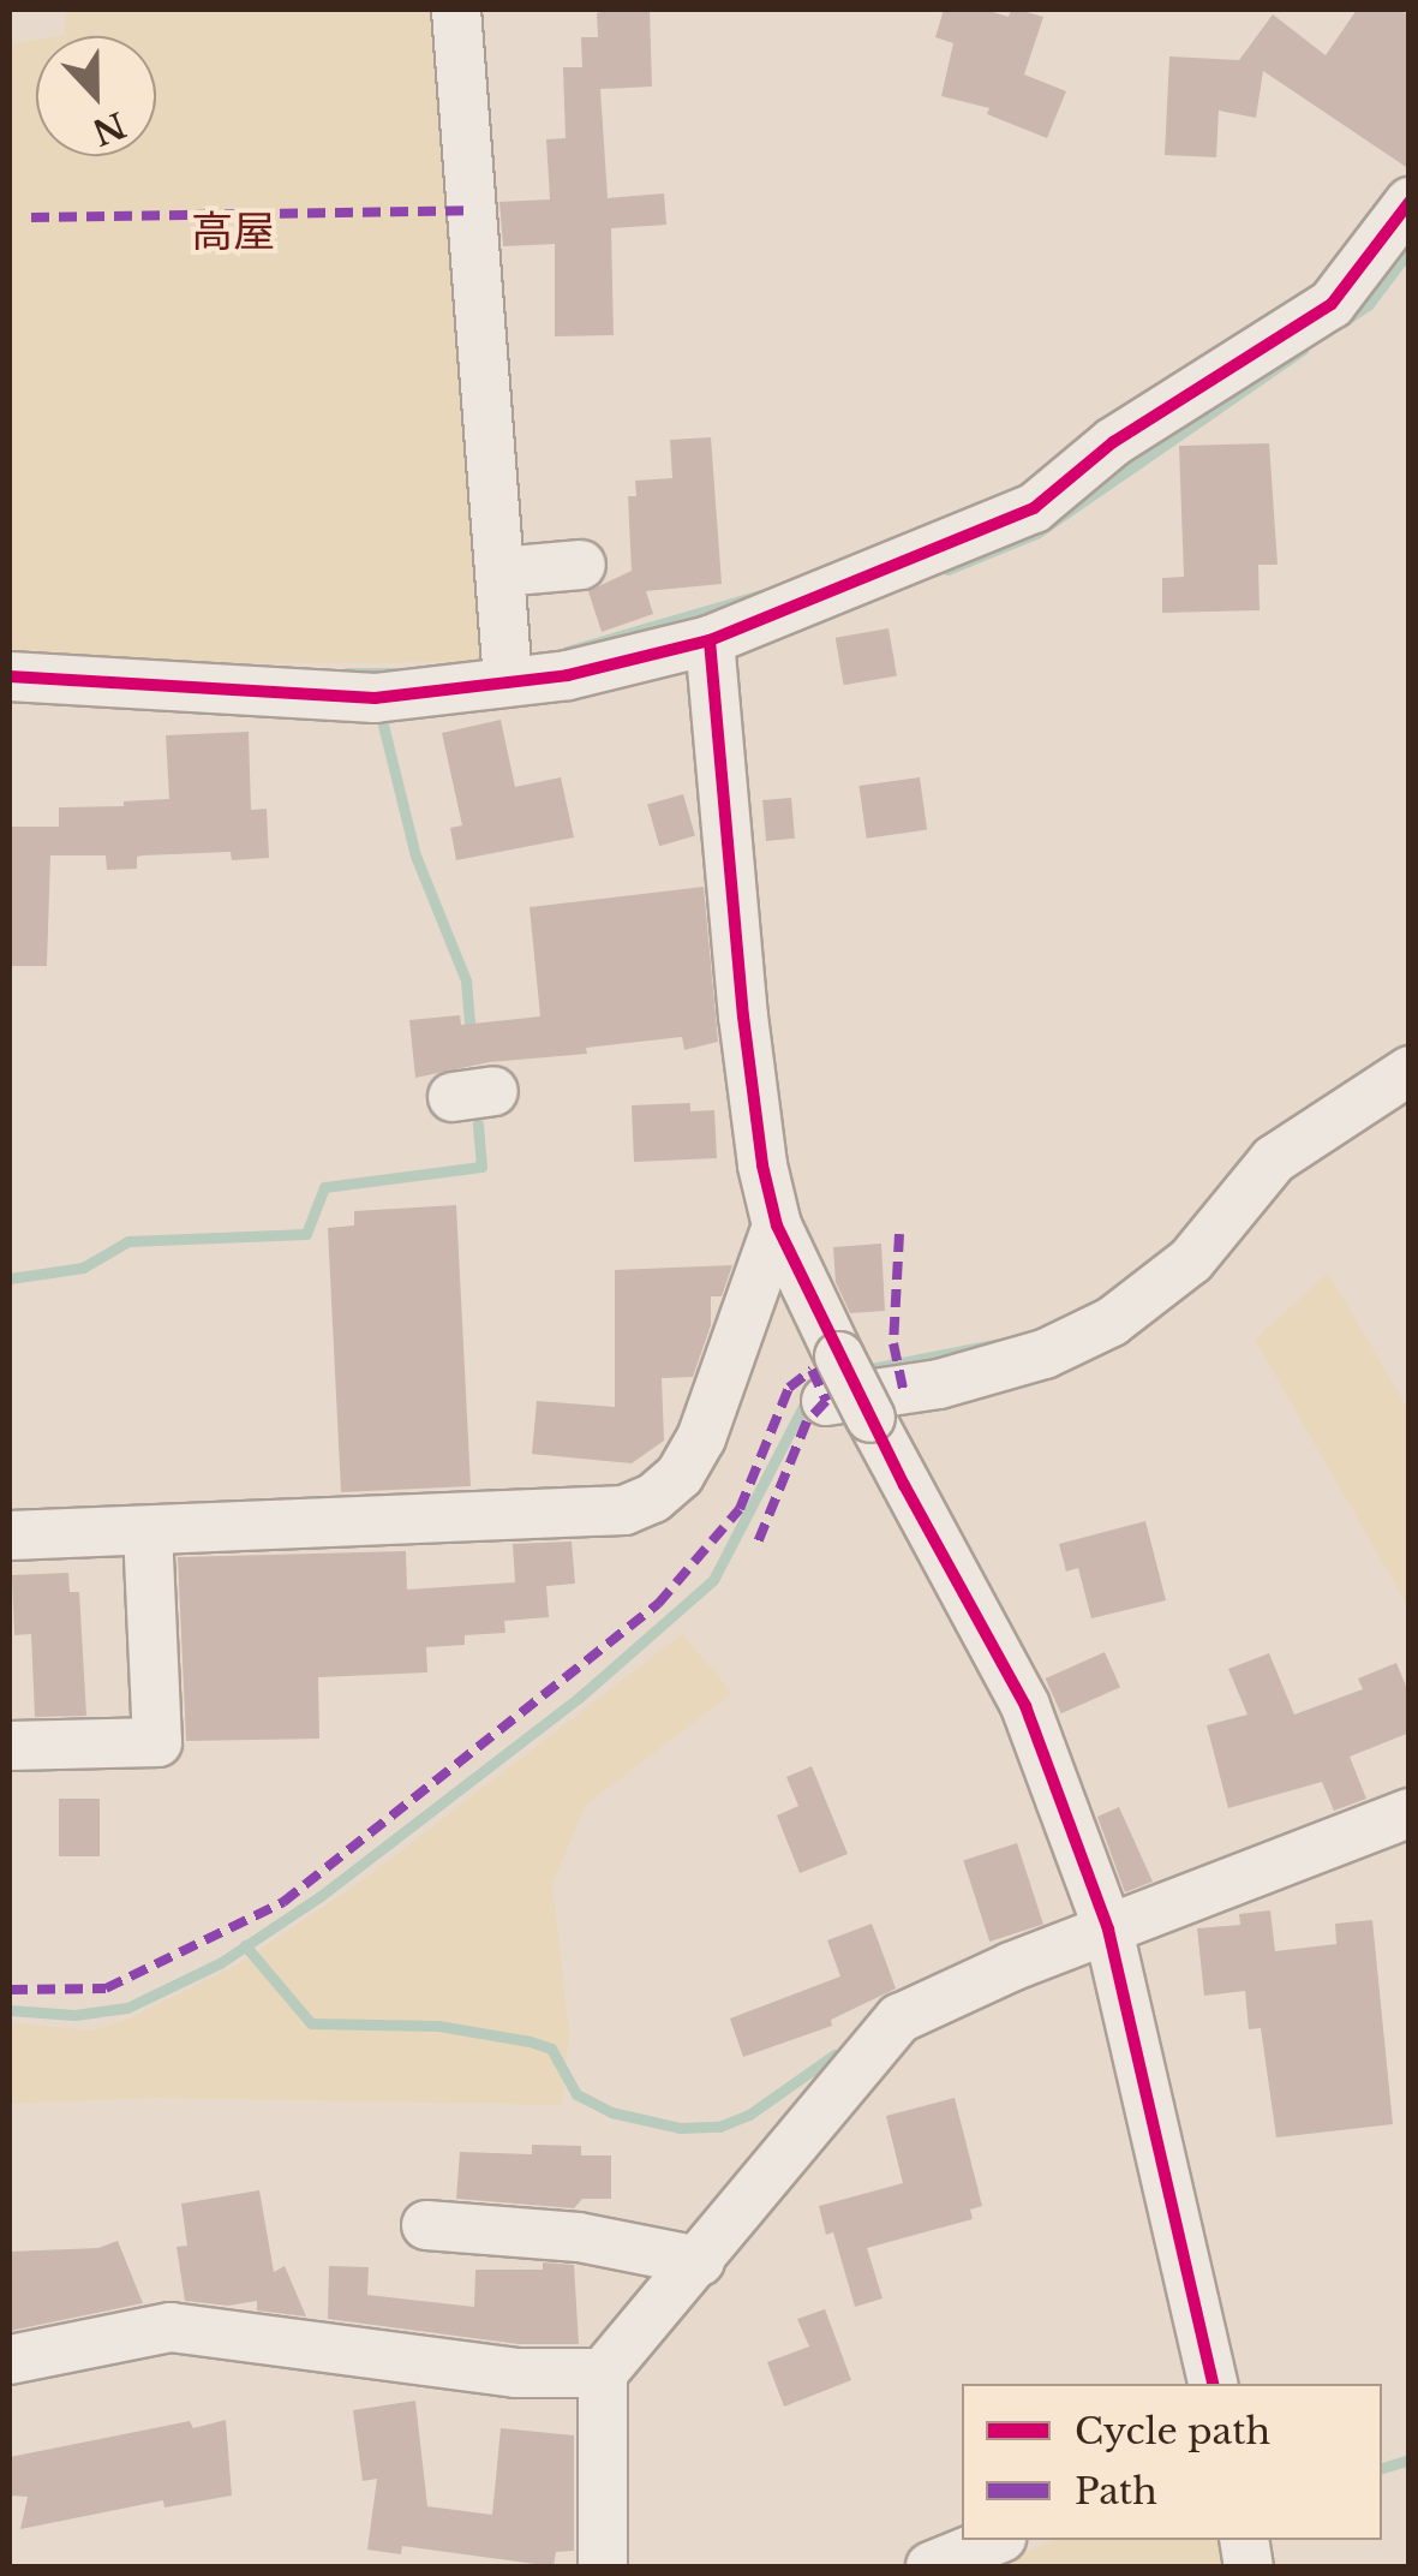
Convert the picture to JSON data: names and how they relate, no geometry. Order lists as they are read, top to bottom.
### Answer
{
  "districts": ["高屋"],
  "legend": ["Cycle path", "Path"],
  "north": "bottom"
}
